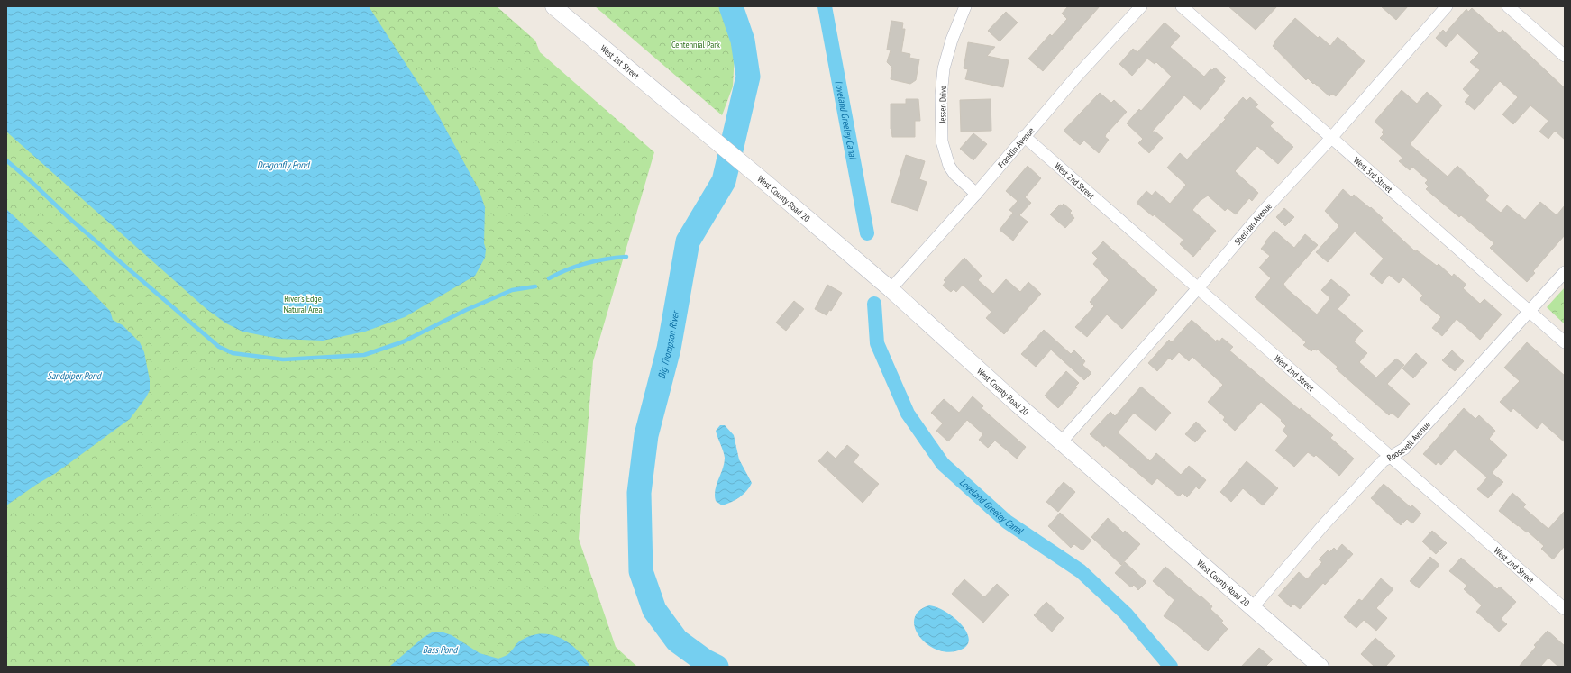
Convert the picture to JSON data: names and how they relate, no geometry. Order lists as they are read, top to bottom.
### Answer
{
  "streets": {
    "main road": ["West 1st Street", "West County Road 20"],
    "street": [
      "Jessen Drive",
      "Franklin Avenue",
      "West 3rd Street",
      "West 2nd Street",
      "Sheridan Avenue",
      "Roosevelt Avenue"
    ]
  },
  "crossings": [
    ["West 1st Street", "West County Road 20"],
    ["Jessen Drive", "Franklin Avenue"],
    ["Franklin Avenue", "West 2nd Street"],
    ["Franklin Avenue", "West County Road 20"],
    ["West 3rd Street", "Sheridan Avenue"],
    ["West 3rd Street", "Roosevelt Avenue"],
    ["West 2nd Street", "Sheridan Avenue"],
    ["West 2nd Street", "Roosevelt Avenue"],
    ["West County Road 20", "Sheridan Avenue"],
    ["West County Road 20", "Roosevelt Avenue"]
  ],
  "water": [
    "Loveland Greeley Canal",
    "Dragonfly Pond",
    "Big Thompson River",
    "Sandpiper Pond",
    "Bass Pond"
  ],
  "parks": ["Centennial Park", "River's Edge Natural Area"]
}
